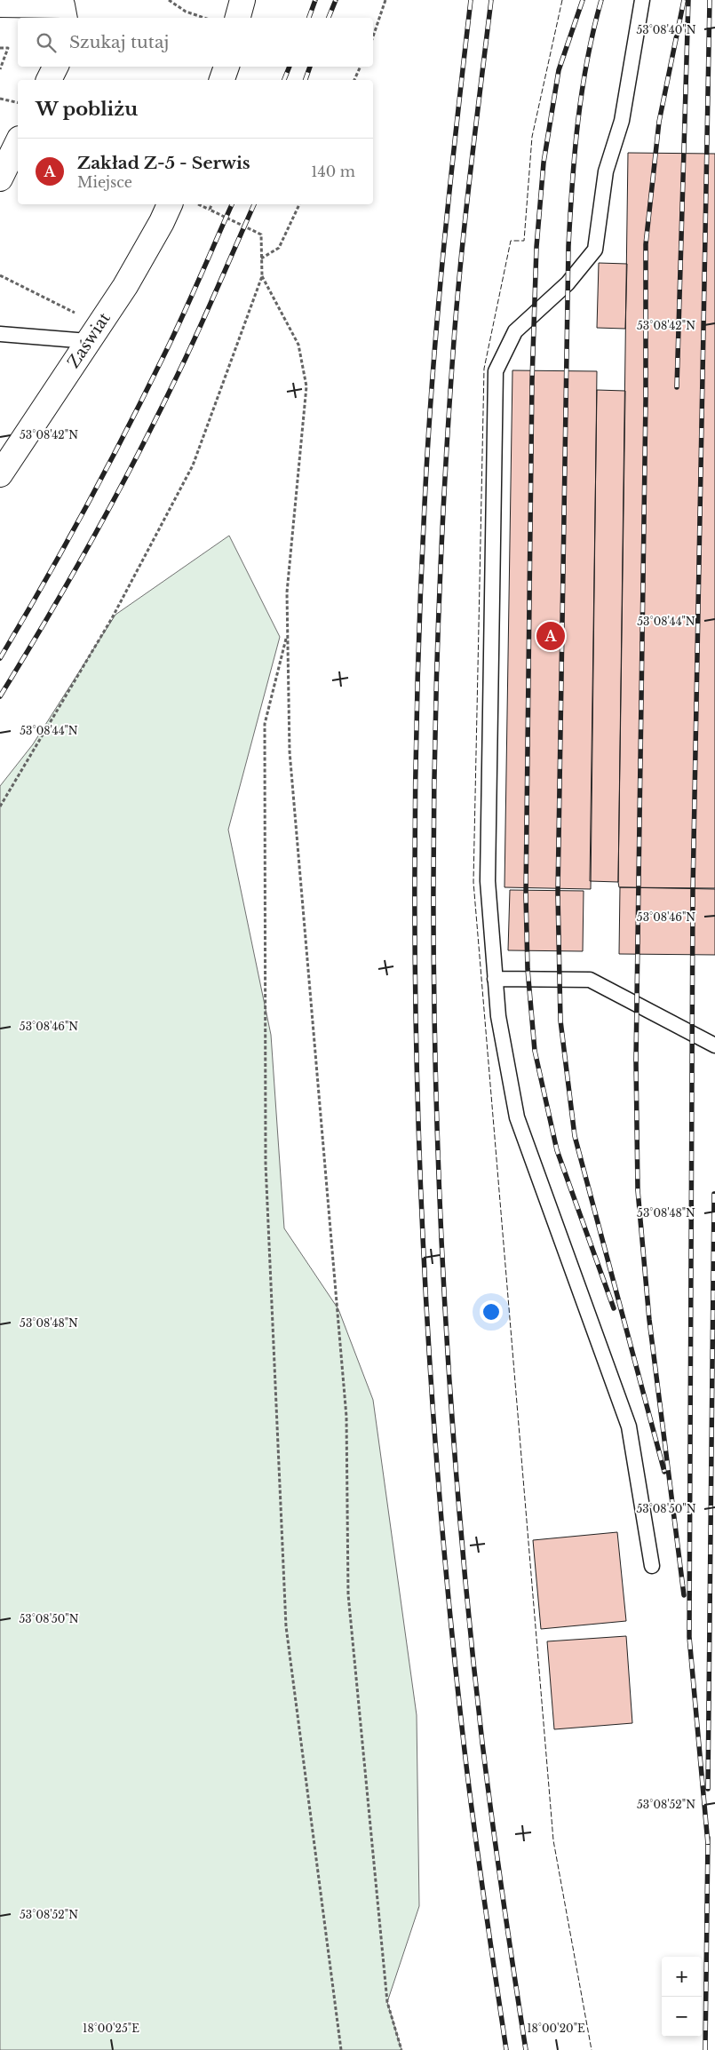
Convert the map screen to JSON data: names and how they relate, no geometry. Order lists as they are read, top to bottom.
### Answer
{
  "streets": {
    "street": ["Zaświat"]
  },
  "page": {
    "search": "Szukaj tutaj",
    "heading": "W pobliżu",
    "list": [
      {
        "mark": "A",
        "name": "Zakład Z-5 - Serwis",
        "note": "Miejsce",
        "value": "140 m"
      }
    ],
    "pins": "A",
    "map_buttons": ["+", "−"]
  },
  "coordinates": [
    "53°08'40\"N",
    "53°08'42\"N",
    "53°08'44\"N",
    "53°08'46\"N",
    "53°08'48\"N",
    "53°08'50\"N",
    "53°08'52\"N",
    "18°00'25\"E",
    "18°00'20\"E"
  ]
}
